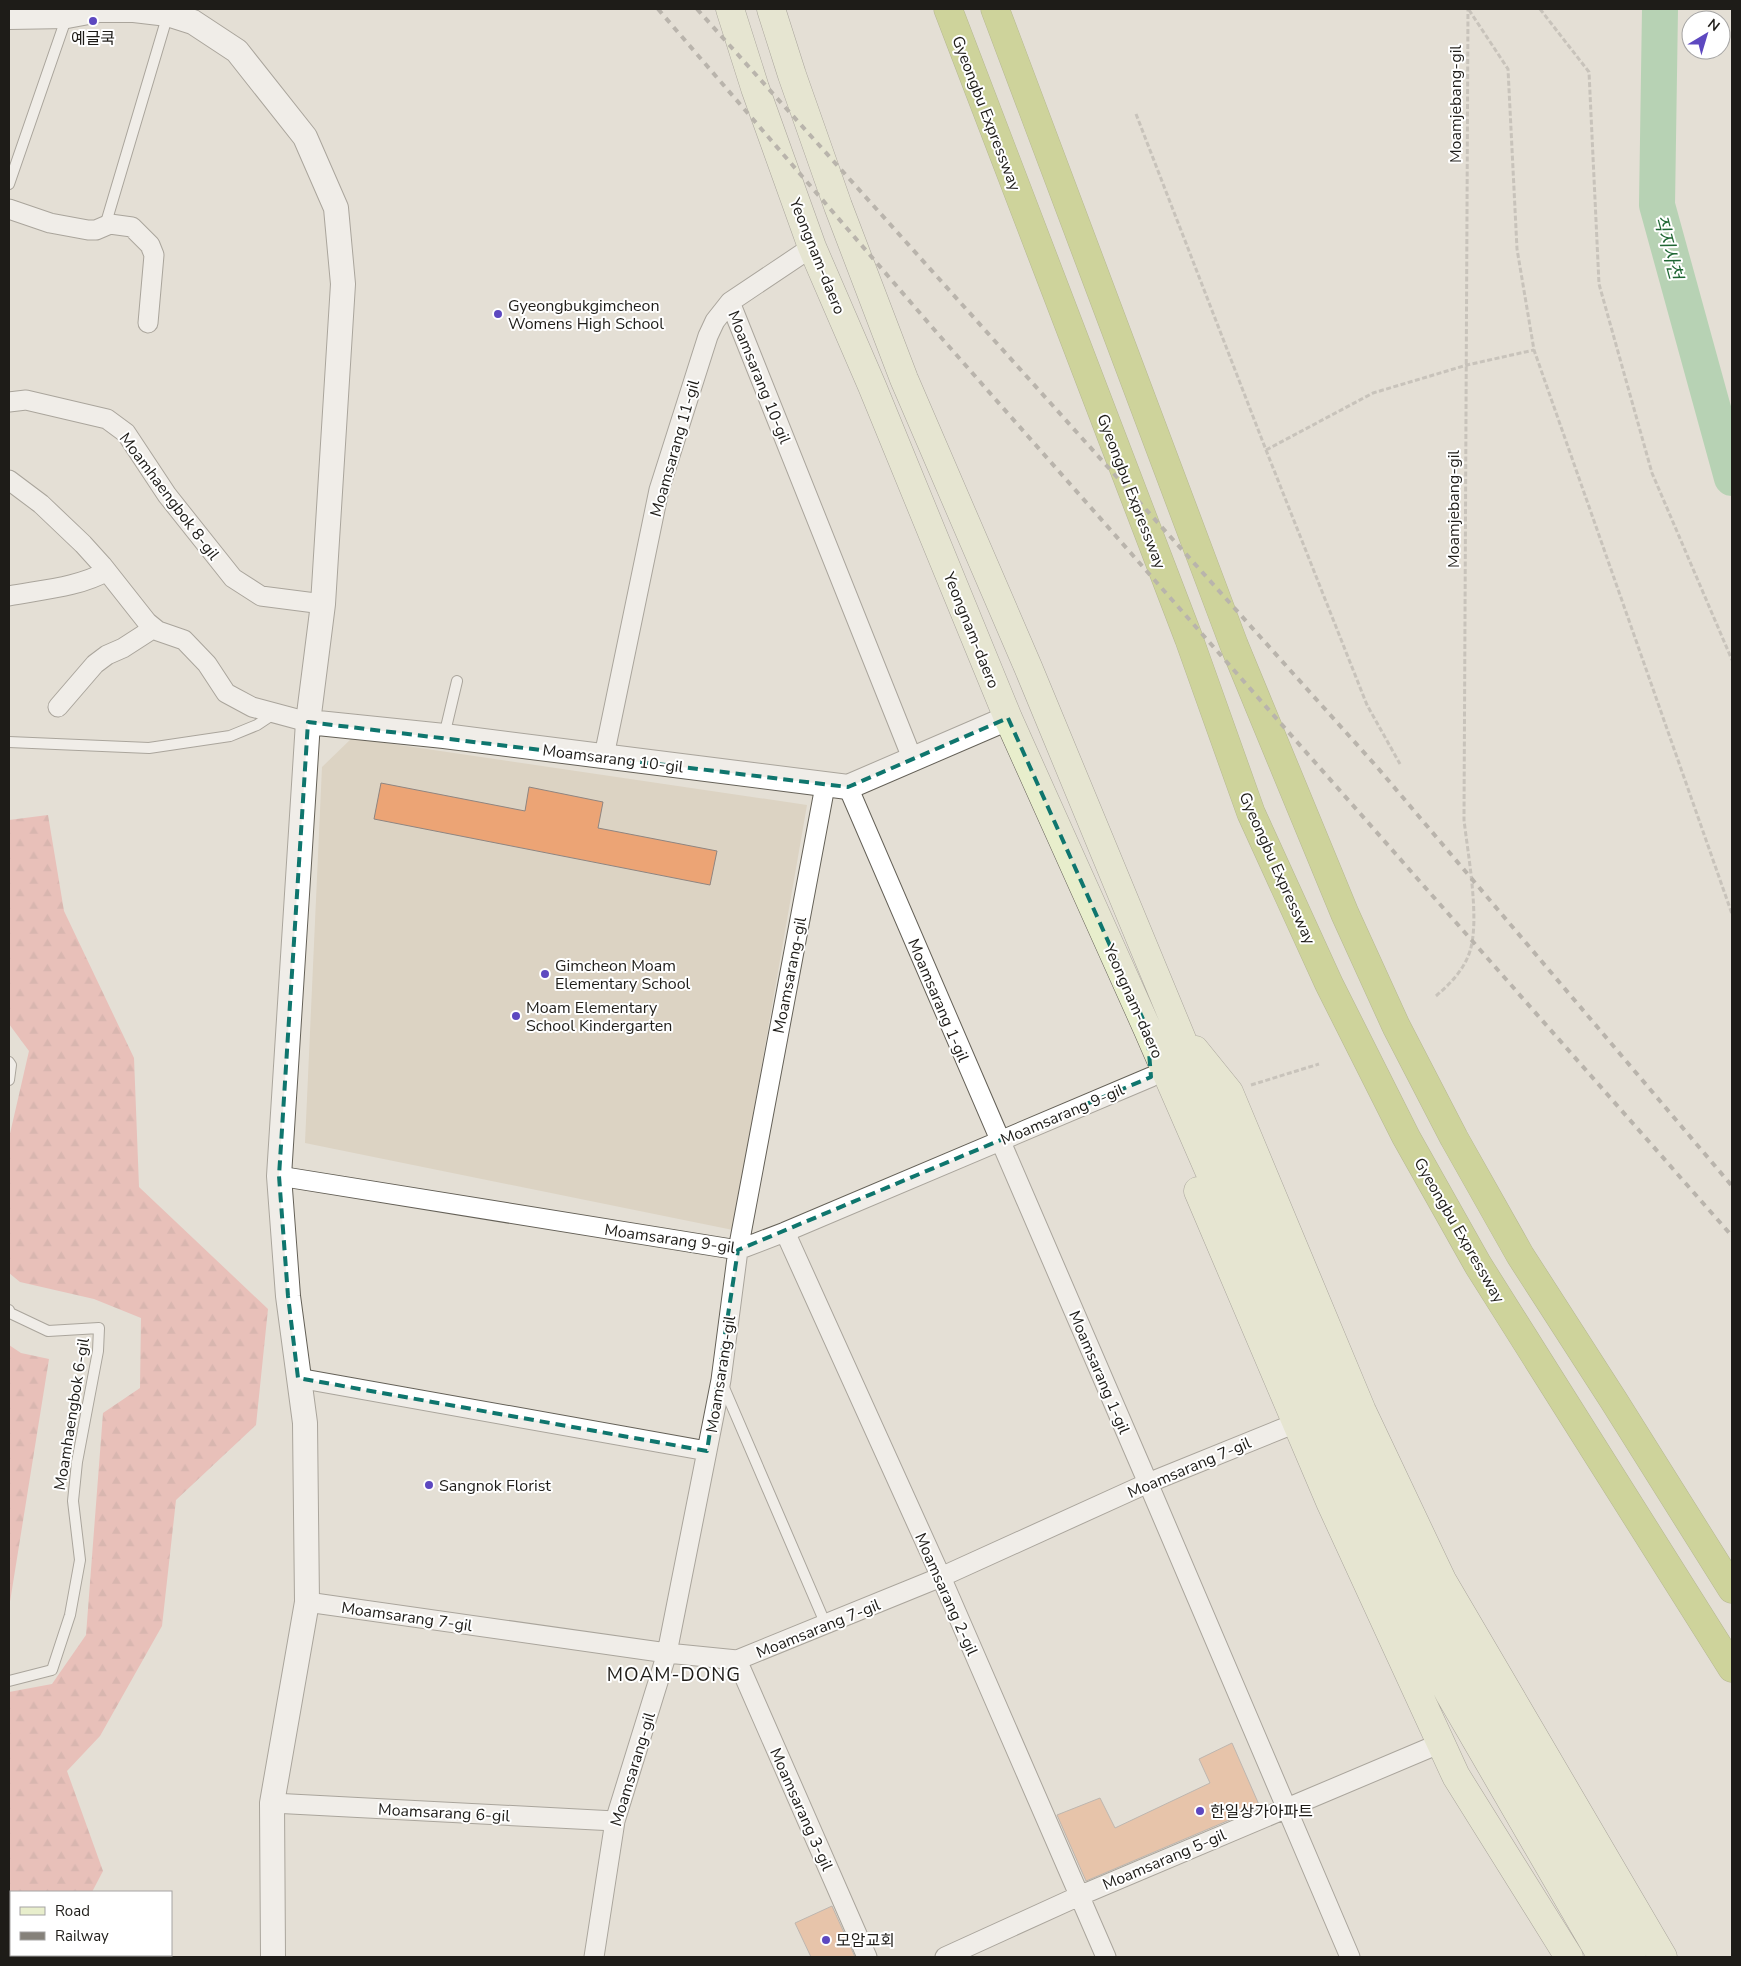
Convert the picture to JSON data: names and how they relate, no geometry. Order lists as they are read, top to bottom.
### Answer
{
  "streets": {
    "highway": ["Gyeongbu Expressway"],
    "main road": ["Yeongnam-daero"],
    "street": [
      "Moamsarang 10-gil",
      "Moamsarang 11-gil",
      "Moamhaengbok 8-gil",
      "Moamsarang-gil",
      "Moamsarang 1-gil",
      "Moamsarang 9-gil",
      "Moamsarang 7-gil",
      "Moamsarang 2-gil",
      "Moamsarang 3-gil",
      "Moamsarang 6-gil",
      "Moamsarang 5-gil"
    ],
    "lane": ["Moamhaengbok 6-gil"],
    "path": ["Moamjebang-gil"]
  },
  "crossings": [
    ["Yeongnam-daero", "Moamsarang 11-gil"],
    ["Moamsarang 10-gil", "Moamsarang 11-gil"],
    ["Moamsarang 10-gil", "Moamsarang-gil"],
    ["Moamsarang 10-gil", "Moamsarang 1-gil"],
    ["Moamsarang-gil", "Moamsarang 1-gil"],
    ["Moamsarang-gil", "Moamsarang 9-gil"],
    ["Moamsarang-gil", "Moamsarang 7-gil"],
    ["Moamsarang-gil", "Moamsarang 6-gil"],
    ["Moamsarang 1-gil", "Moamsarang 9-gil"],
    ["Moamsarang 1-gil", "Moamsarang 7-gil"],
    ["Moamsarang 1-gil", "Moamsarang 5-gil"],
    ["Moamsarang 9-gil", "Moamsarang 2-gil"],
    ["Moamsarang 7-gil", "Moamsarang 2-gil"],
    ["Moamsarang 7-gil", "Moamsarang 3-gil"],
    ["Moamsarang 2-gil", "Moamsarang 5-gil"]
  ],
  "districts": ["MOAM-DONG"],
  "water": ["직지사천"],
  "places": [
    "예글쿡",
    "Gyeongbukgimcheon Womens High School",
    "Gimcheon Moam Elementary School",
    "Moam Elementary School Kindergarten",
    "Sangnok Florist",
    "한일상가아파트",
    "모암교회"
  ],
  "legend": ["Road", "Railway"],
  "north": "top right"
}
